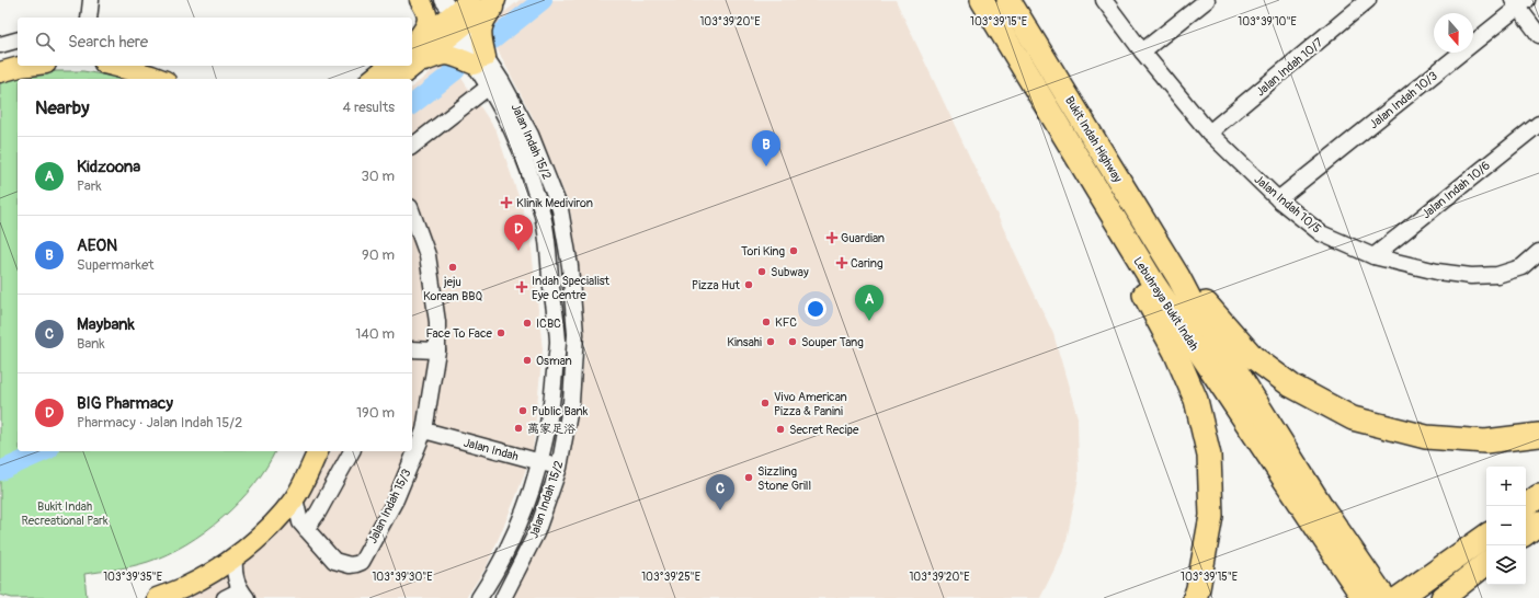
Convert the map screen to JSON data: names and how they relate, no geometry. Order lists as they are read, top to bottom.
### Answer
{
  "streets": {
    "highway": ["Bukit Indah Highway", "Lebuhraya Bukit Indah"],
    "street": [
      "Jalan Indah 10/7",
      "Jalan Indah 10/3",
      "Jalan Indah 15/2",
      "Jalan Indah 10/6",
      "Jalan Indah 10/5",
      "Jalan Indah",
      "Jalan Indah 15/3"
    ]
  },
  "crossings": [
    ["Jalan Indah 10/7", "Jalan Indah 10/5"],
    ["Jalan Indah 10/3", "Jalan Indah 10/5"],
    ["Bukit Indah Highway", "Lebuhraya Bukit Indah"],
    ["Jalan Indah 15/2", "Jalan Indah"],
    ["Jalan Indah 10/6", "Jalan Indah 10/5"],
    ["Jalan Indah", "Jalan Indah 15/3"]
  ],
  "parks": ["Bukit Indah Recreational Park"],
  "places": {
    "health": [
      "Klinik Mediviron",
      "Guardian",
      "Caring",
      "Indah Specialist Eye Centre"
    ],
    "other": [
      "Tori King",
      "jeju Korean BBQ",
      "Subway",
      "Pizza Hut",
      "KFC",
      "ICBC",
      "Face To Face",
      "Kinsahi",
      "Souper Tang",
      "Osman",
      "Vivo American Pizza & Panini",
      "Public Bank",
      "萬家足浴",
      "Secret Recipe",
      "Sizzling Stone Grill"
    ]
  },
  "north": "bottom",
  "page": {
    "search": "Search here",
    "heading": ["Nearby", "4 results"],
    "pins": [
      "B",
      "D",
      "A",
      "C"
    ],
    "list": [
      {
        "mark": "A",
        "name": "Kidzoona",
        "note": "Park",
        "value": "30 m"
      },
      {
        "mark": "B",
        "name": "AEON",
        "note": "Supermarket",
        "value": "90 m"
      },
      {
        "mark": "C",
        "name": "Maybank",
        "note": "Bank",
        "value": "140 m"
      },
      {
        "mark": "D",
        "name": "BIG Pharmacy",
        "note": "Pharmacy · Jalan Indah 15/2",
        "value": "190 m"
      }
    ],
    "map_buttons": ["+", "−"]
  },
  "coordinates": [
    "103°39'20\"E",
    "103°39'15\"E",
    "103°39'10\"E",
    "103°39'35\"E",
    "103°39'30\"E",
    "103°39'25\"E"
  ]
}
